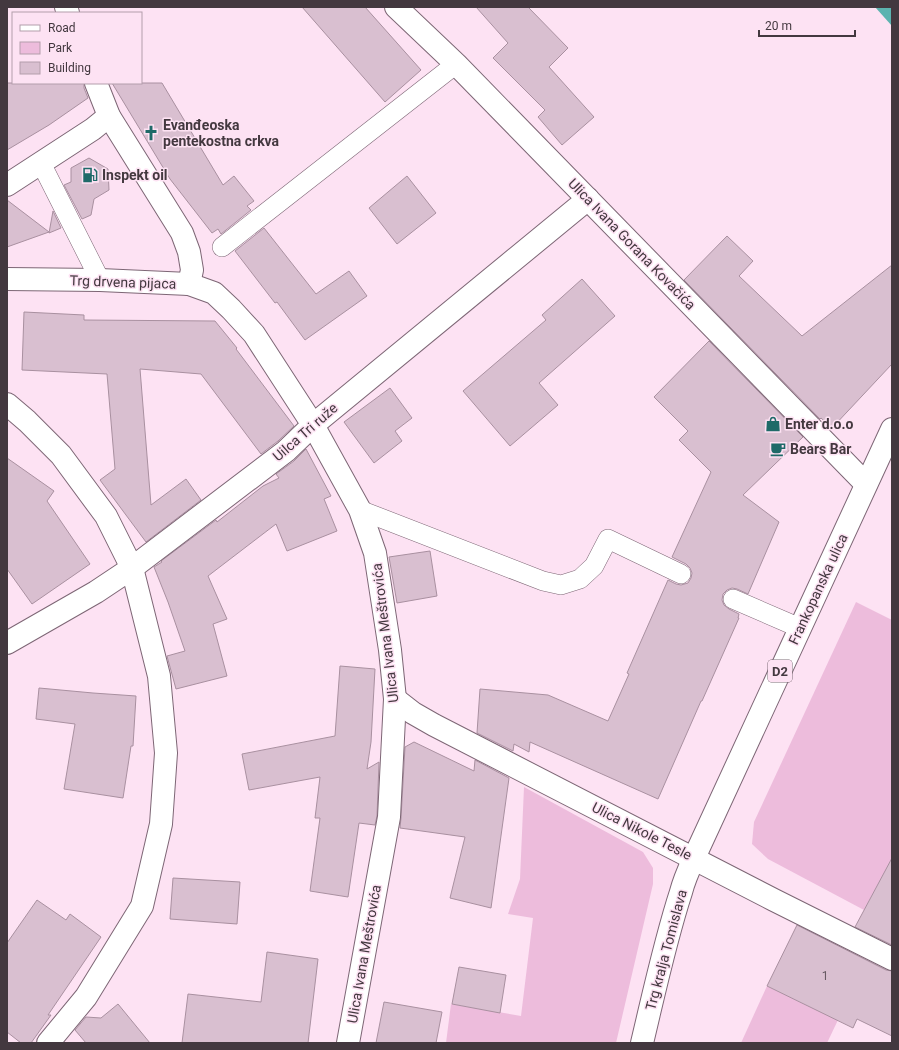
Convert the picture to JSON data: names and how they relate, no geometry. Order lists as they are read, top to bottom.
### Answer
{
  "streets": {
    "street": [
      "Ulica Ivana Gorana Kovačića",
      "Trg drvena pijaca",
      "Uilca Tri ruže",
      "Frankopanska ulica",
      "Ulica Ivana Meštrovića",
      "D2",
      "Ulica Nikole Tesle",
      "Trg kralja Tomislava"
    ]
  },
  "crossings": [
    ["Ulica Ivana Gorana Kovačića", "Uilca Tri ruže"],
    ["Ulica Ivana Gorana Kovačića", "Frankopanska ulica"],
    ["Trg drvena pijaca", "Ulica Ivana Meštrovića"],
    ["Uilca Tri ruže", "Ulica Ivana Meštrovića"],
    ["Frankopanska ulica", "Ulica Nikole Tesle"],
    ["Frankopanska ulica", "Trg kralja Tomislava"],
    ["Ulica Ivana Meštrovića", "Ulica Nikole Tesle"],
    ["Ulica Nikole Tesle", "Trg kralja Tomislava"]
  ],
  "places": {
    "church": ["Evanđeoska pentekostna crkva"],
    "fuel station": ["Inspekt oil"],
    "shop": ["Enter d.o.o"],
    "cafe": ["Bears Bar"]
  },
  "house_numbers": ["1"],
  "legend": ["Road", "Park", "Building"],
  "scale_bar": "20 m"
}
